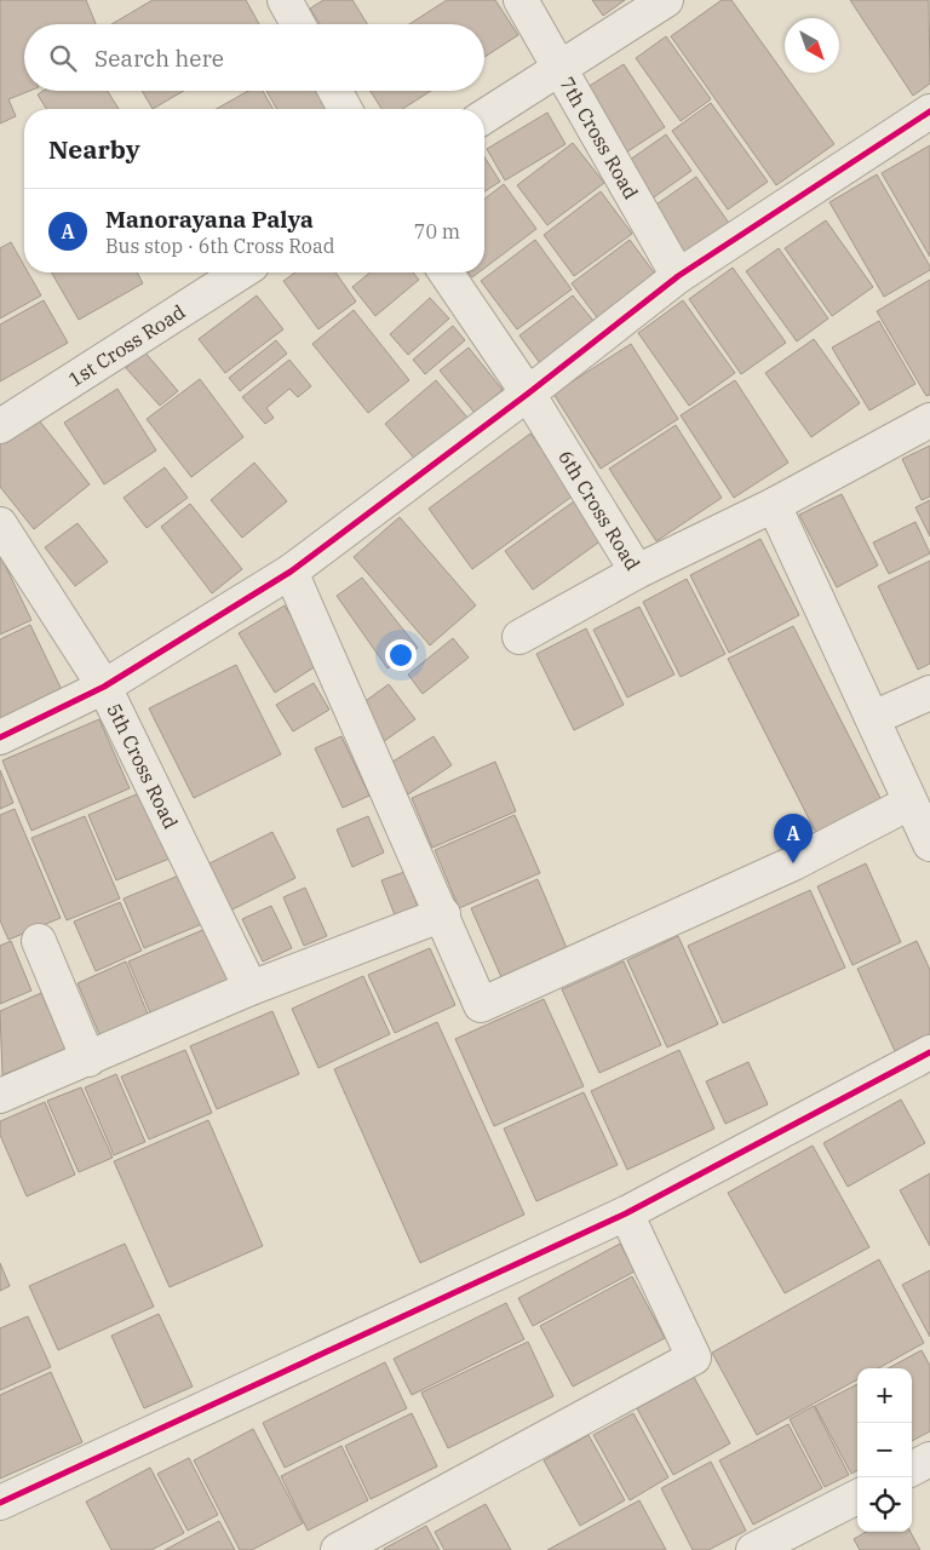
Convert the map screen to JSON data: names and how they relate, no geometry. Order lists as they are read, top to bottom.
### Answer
{
  "streets": {
    "street": [
      "7th Cross Road",
      "1st Cross Road",
      "6th Cross Road",
      "5th Cross Road"
    ]
  },
  "north": "bottom right",
  "page": {
    "search": "Search here",
    "heading": "Nearby",
    "list": [
      {
        "mark": "A",
        "name": "Manorayana Palya",
        "note": "Bus stop · 6th Cross Road",
        "value": "70 m"
      }
    ],
    "pins": "A",
    "map_buttons": ["+", "−"]
  }
}
